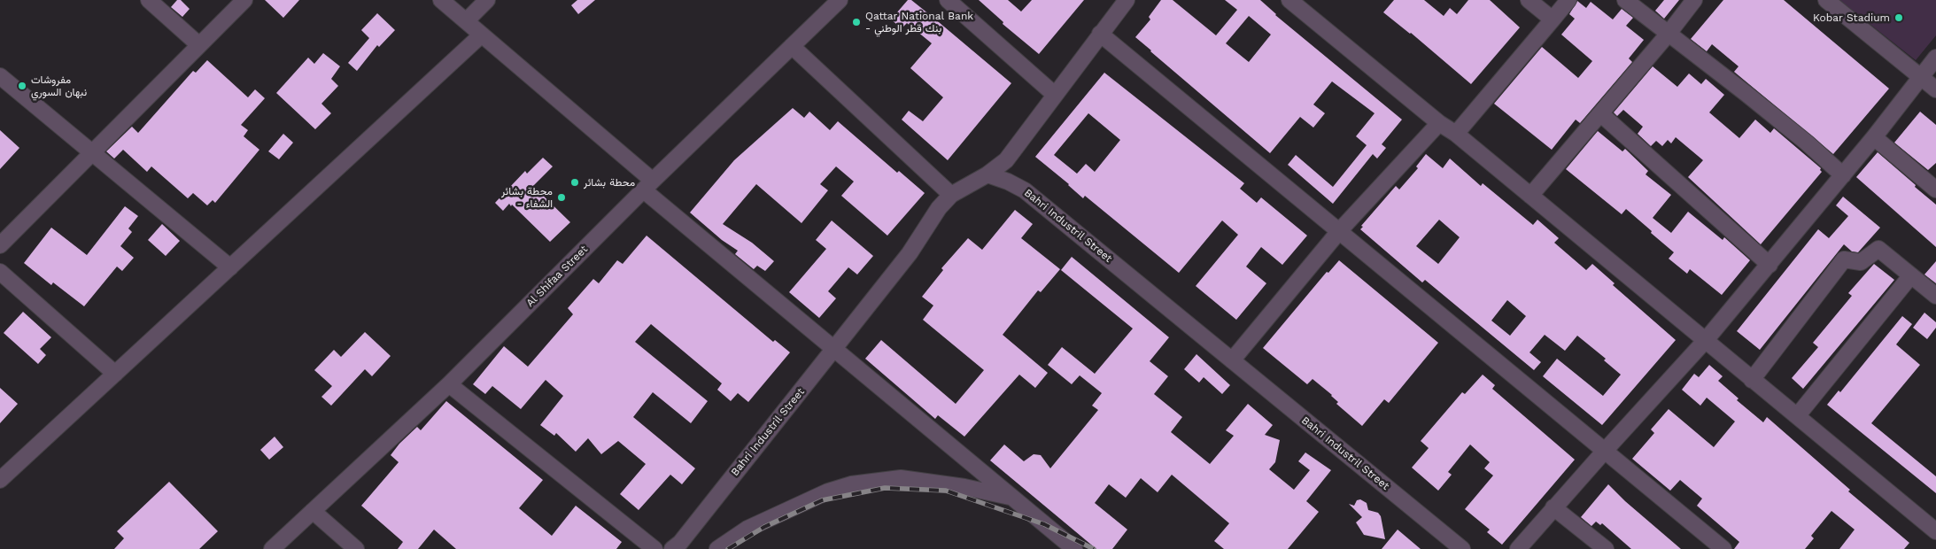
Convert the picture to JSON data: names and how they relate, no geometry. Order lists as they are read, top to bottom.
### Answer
{
  "streets": {
    "street": ["Bahri Industril Street", "Al Shifaa Street"]
  },
  "places": [
    "Kobar Stadium",
    "Qattar National Bank - بنك قطر الوطني",
    "مفروشات نبهان السوري",
    "محطة بشائر",
    "محطة بشائر - الشفاء"
  ]
}
